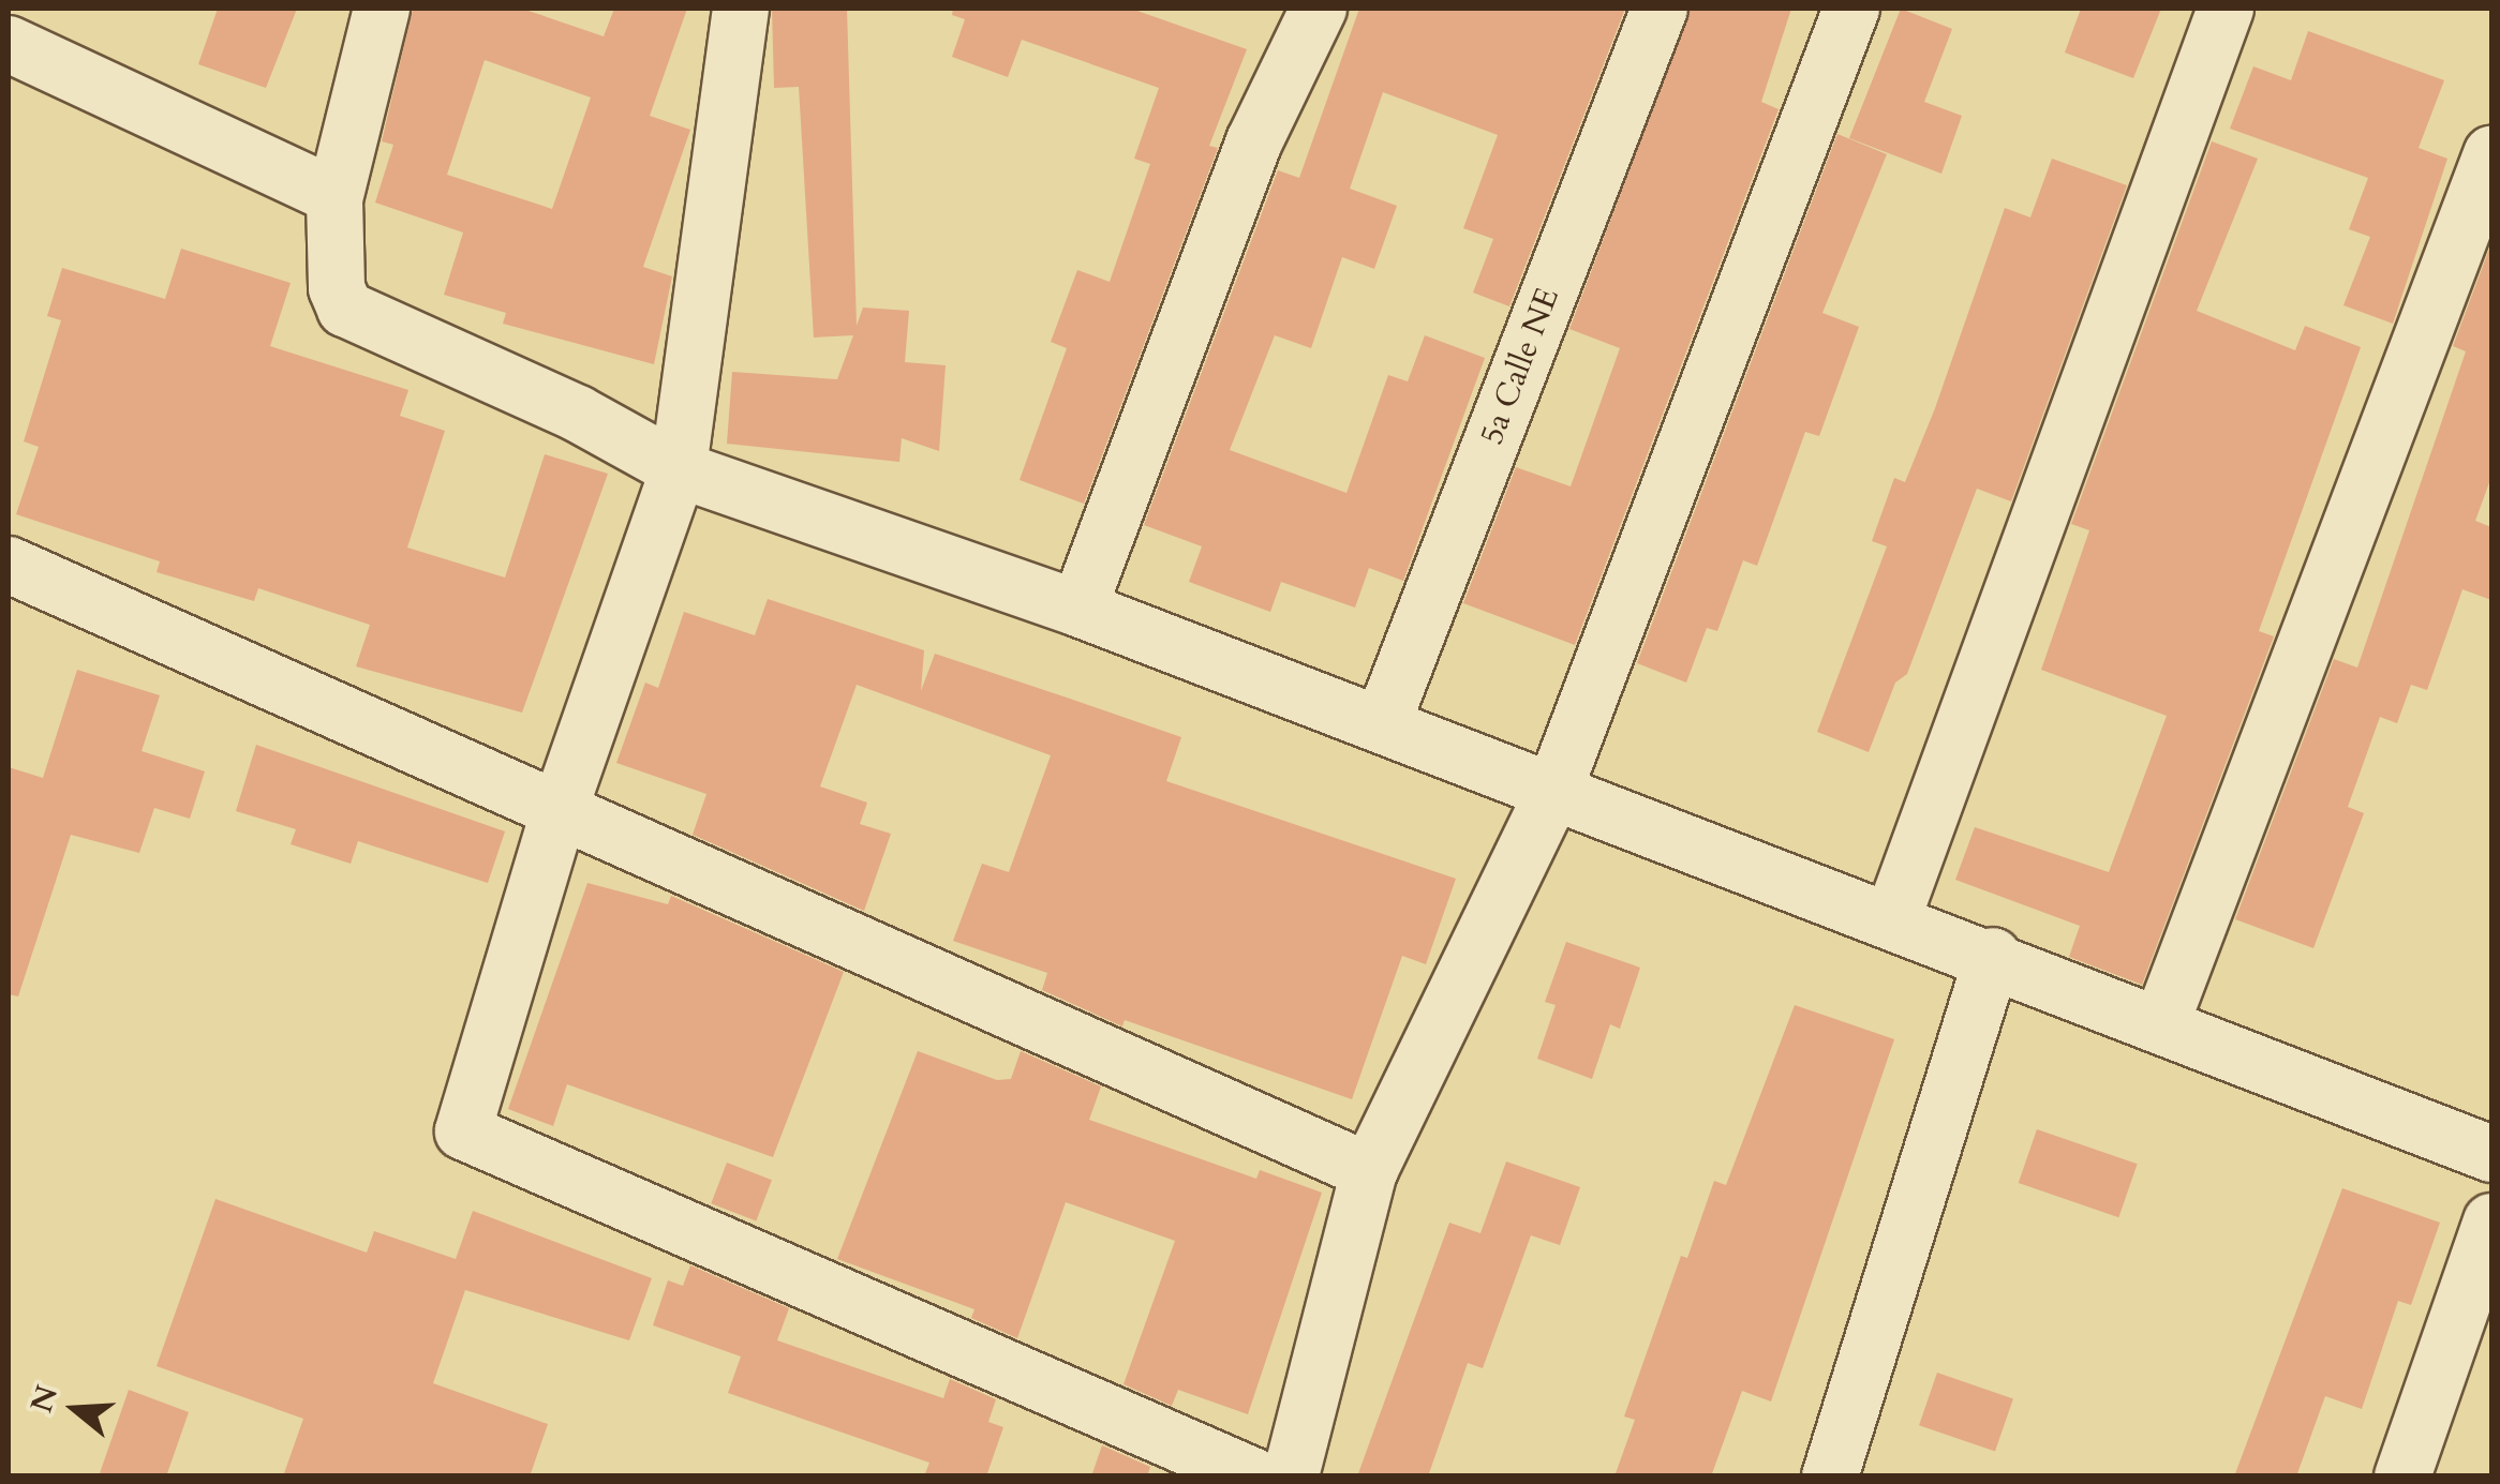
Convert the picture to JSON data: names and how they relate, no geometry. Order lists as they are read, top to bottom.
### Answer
{
  "streets": {
    "street": ["5a Calle NE"]
  },
  "north": "left"
}
